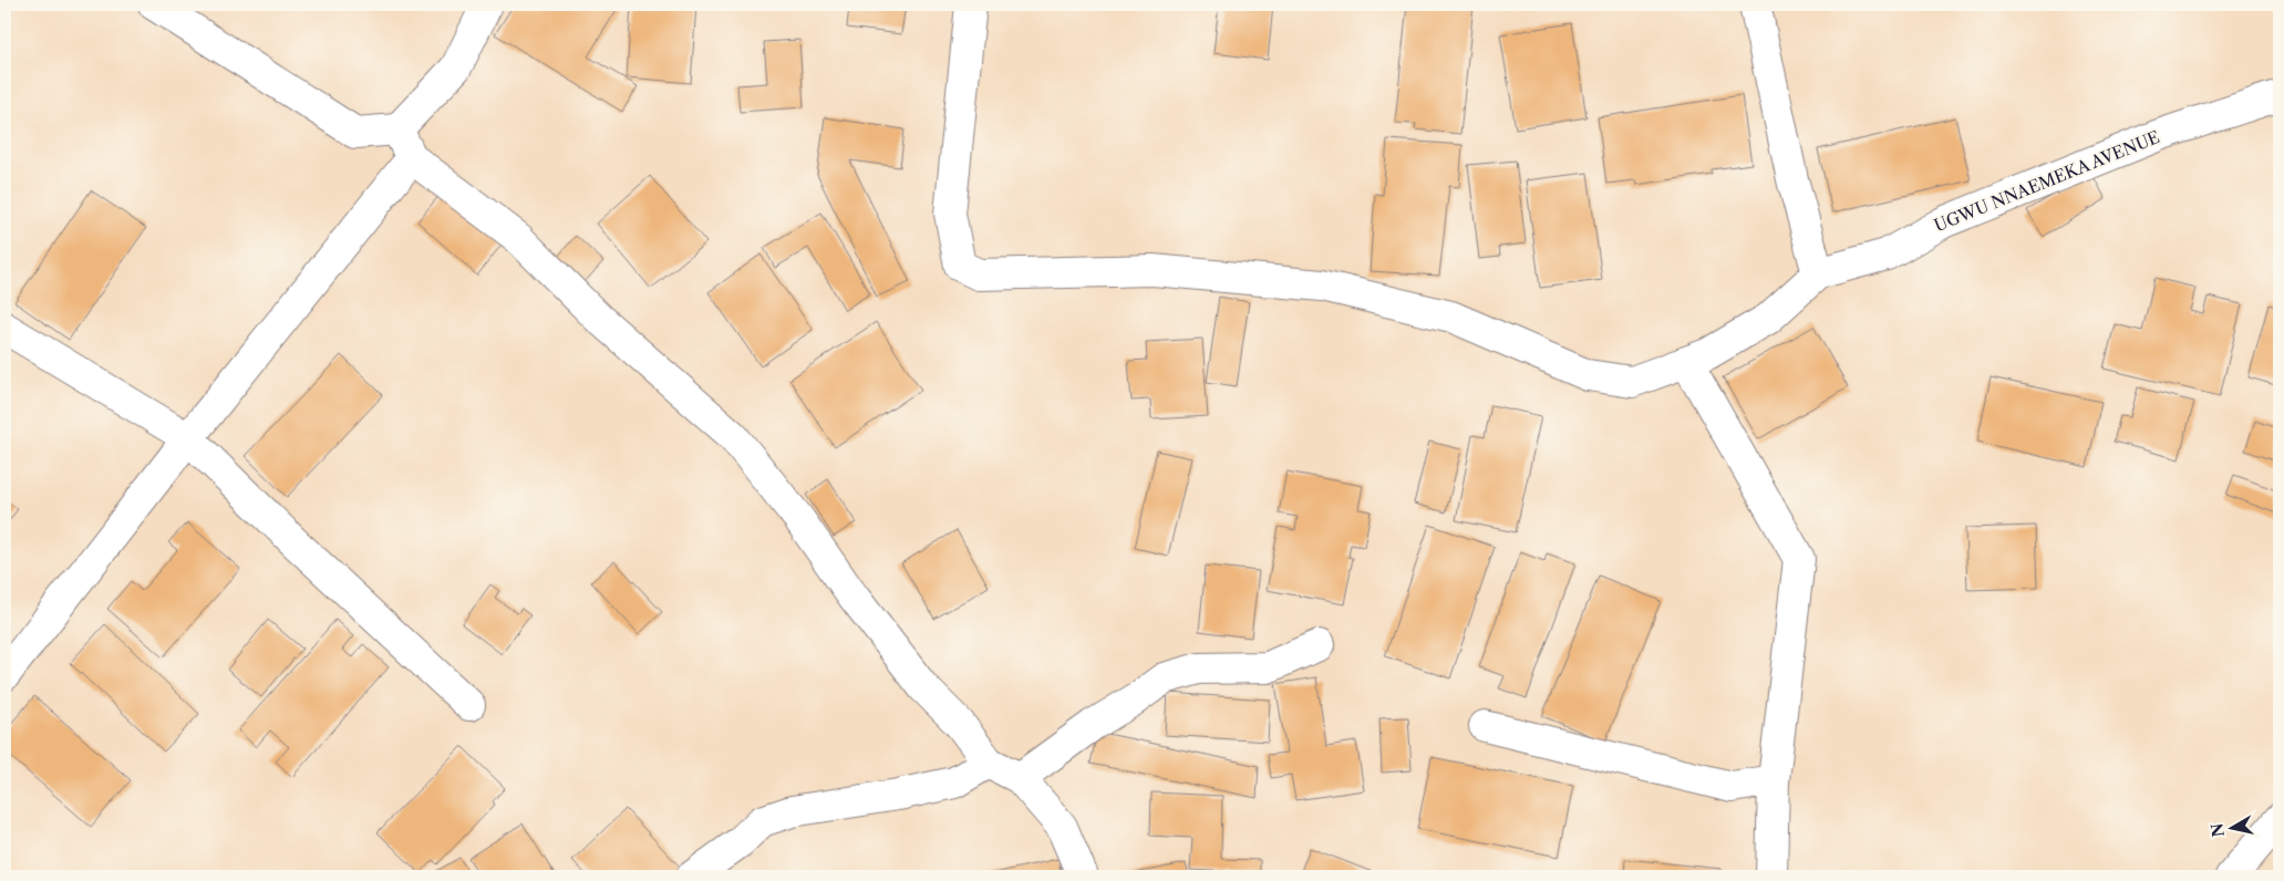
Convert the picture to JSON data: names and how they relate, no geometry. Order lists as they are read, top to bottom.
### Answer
{
  "streets": {
    "street": ["UGWU NNAEMEKA AVENUE"]
  },
  "north": "left"
}
